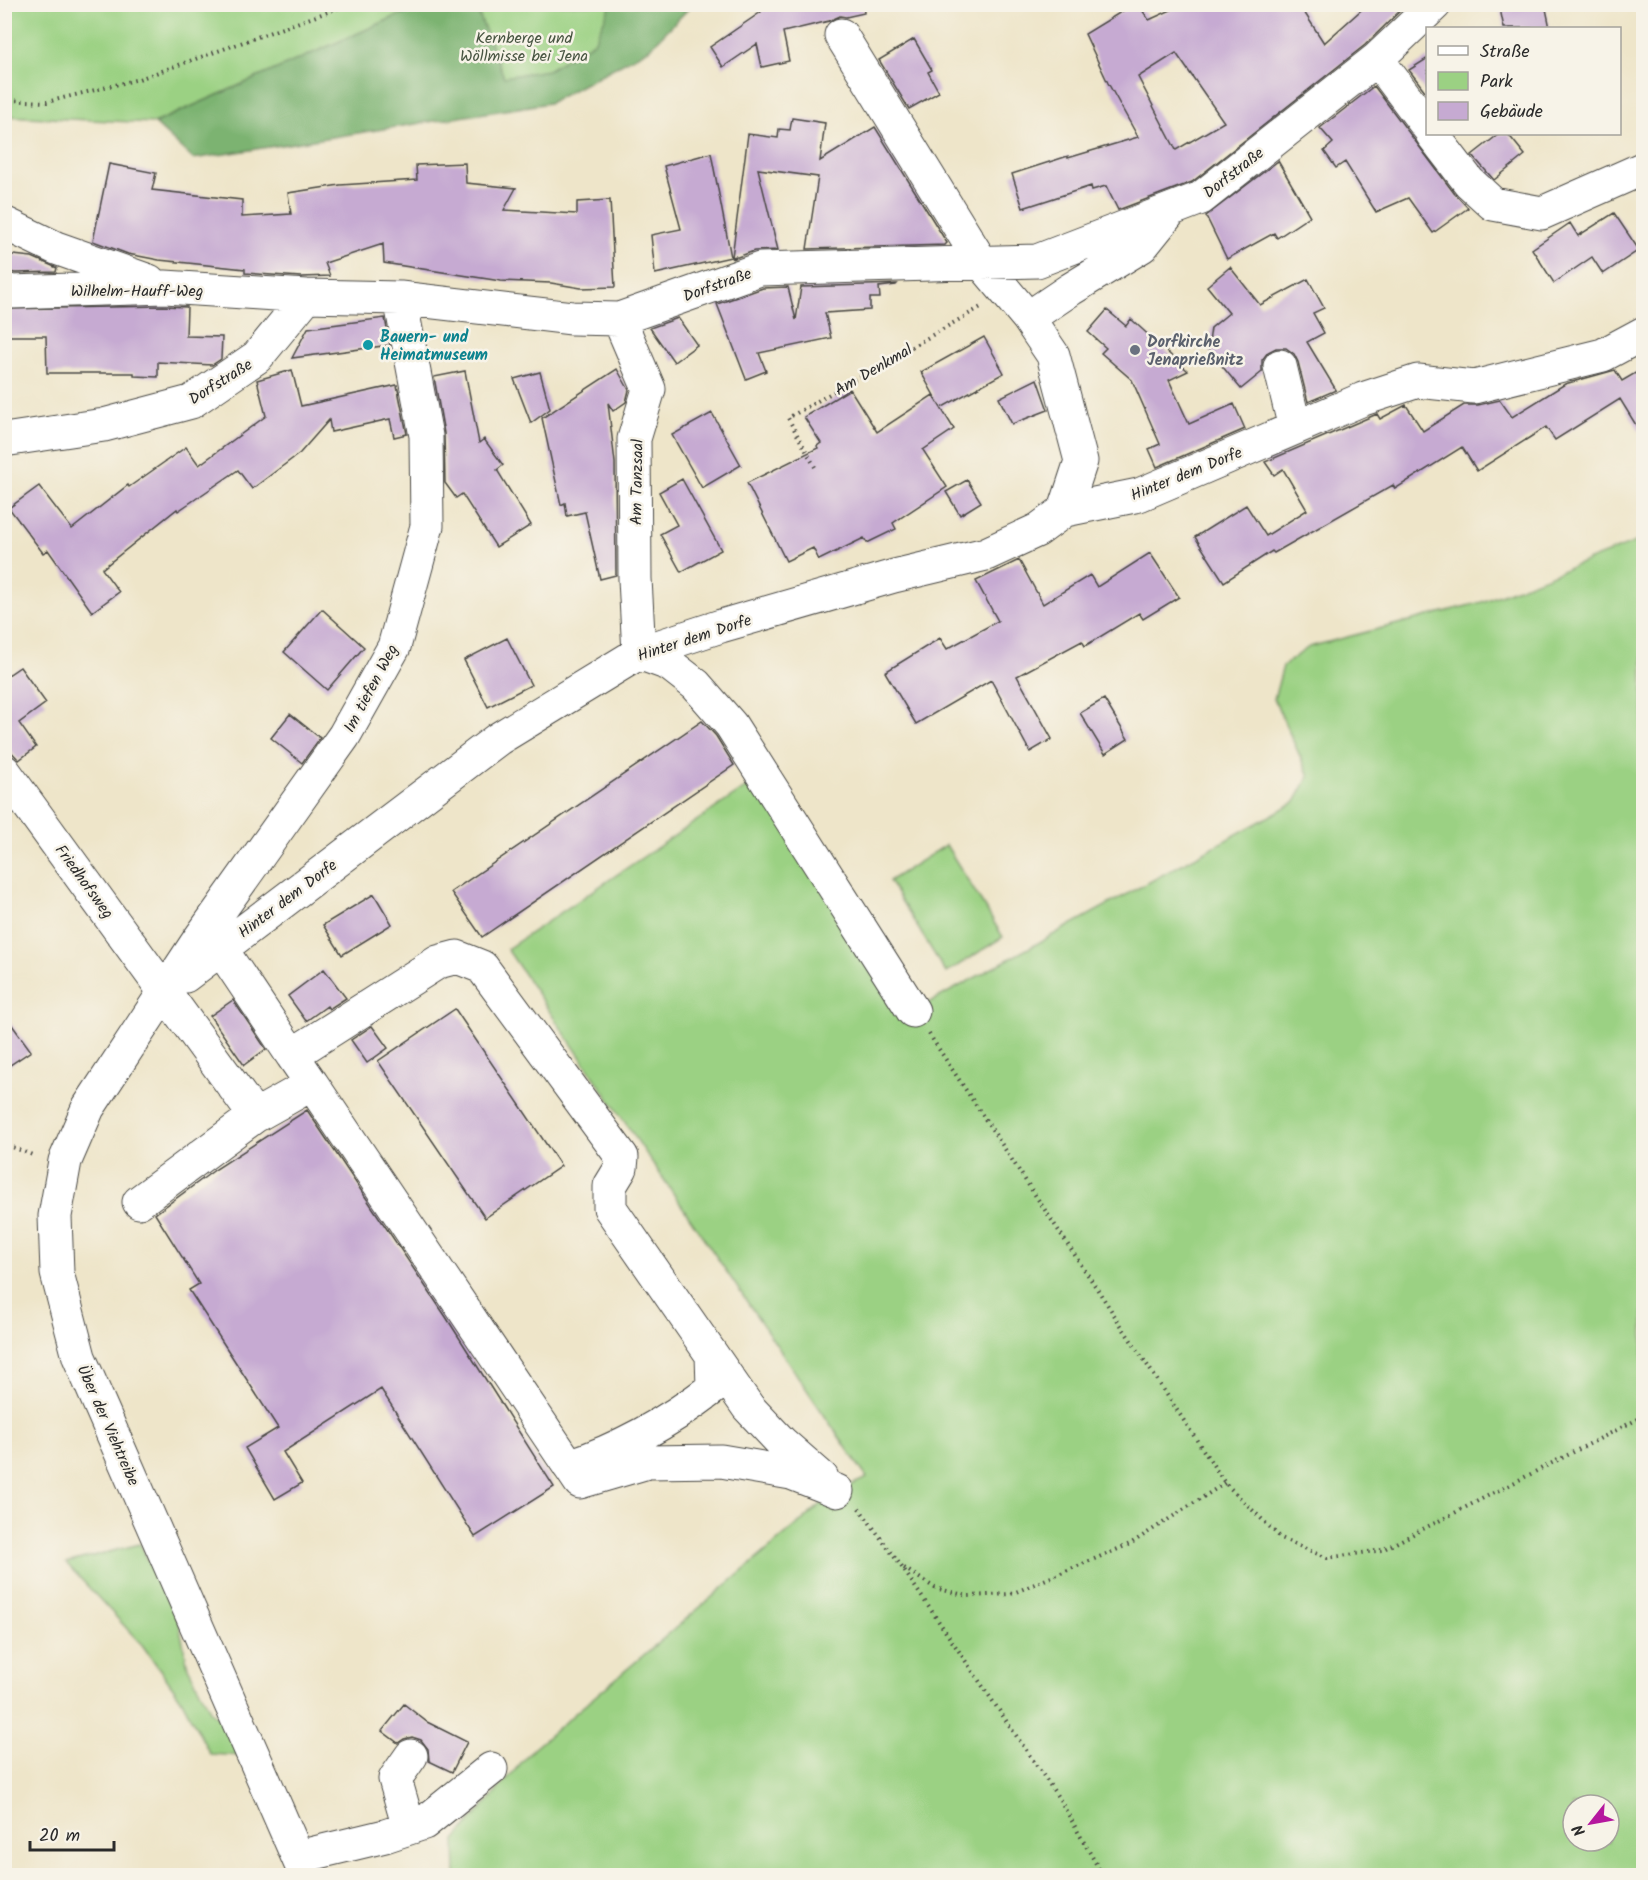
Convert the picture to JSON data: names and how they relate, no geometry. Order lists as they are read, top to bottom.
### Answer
{
  "streets": {
    "street": [
      "Dorfstraße",
      "Wilhelm-Hauff-Weg",
      "Hinter dem Dorfe",
      "Am Tanzsaal",
      "Im tiefen Weg",
      "Friedhofsweg",
      "Über der Viehtreibe"
    ],
    "path": ["Am Denkmal"]
  },
  "crossings": [
    ["Dorfstraße", "Wilhelm-Hauff-Weg"],
    ["Dorfstraße", "Am Tanzsaal"],
    ["Dorfstraße", "Im tiefen Weg"],
    ["Hinter dem Dorfe", "Am Tanzsaal"],
    ["Hinter dem Dorfe", "Im tiefen Weg"],
    ["Hinter dem Dorfe", "Friedhofsweg"],
    ["Hinter dem Dorfe", "Über der Viehtreibe"],
    ["Im tiefen Weg", "Friedhofsweg"],
    ["Im tiefen Weg", "Über der Viehtreibe"],
    ["Friedhofsweg", "Über der Viehtreibe"]
  ],
  "parks": ["Kernberge und Wöllmisse bei Jena"],
  "places": ["Bauern- und Heimatmuseum", "Dorfkirche Jenaprießnitz"],
  "legend": ["Straße", "Park", "Gebäude"],
  "scale_bar": "20 m",
  "north": "bottom left"
}
